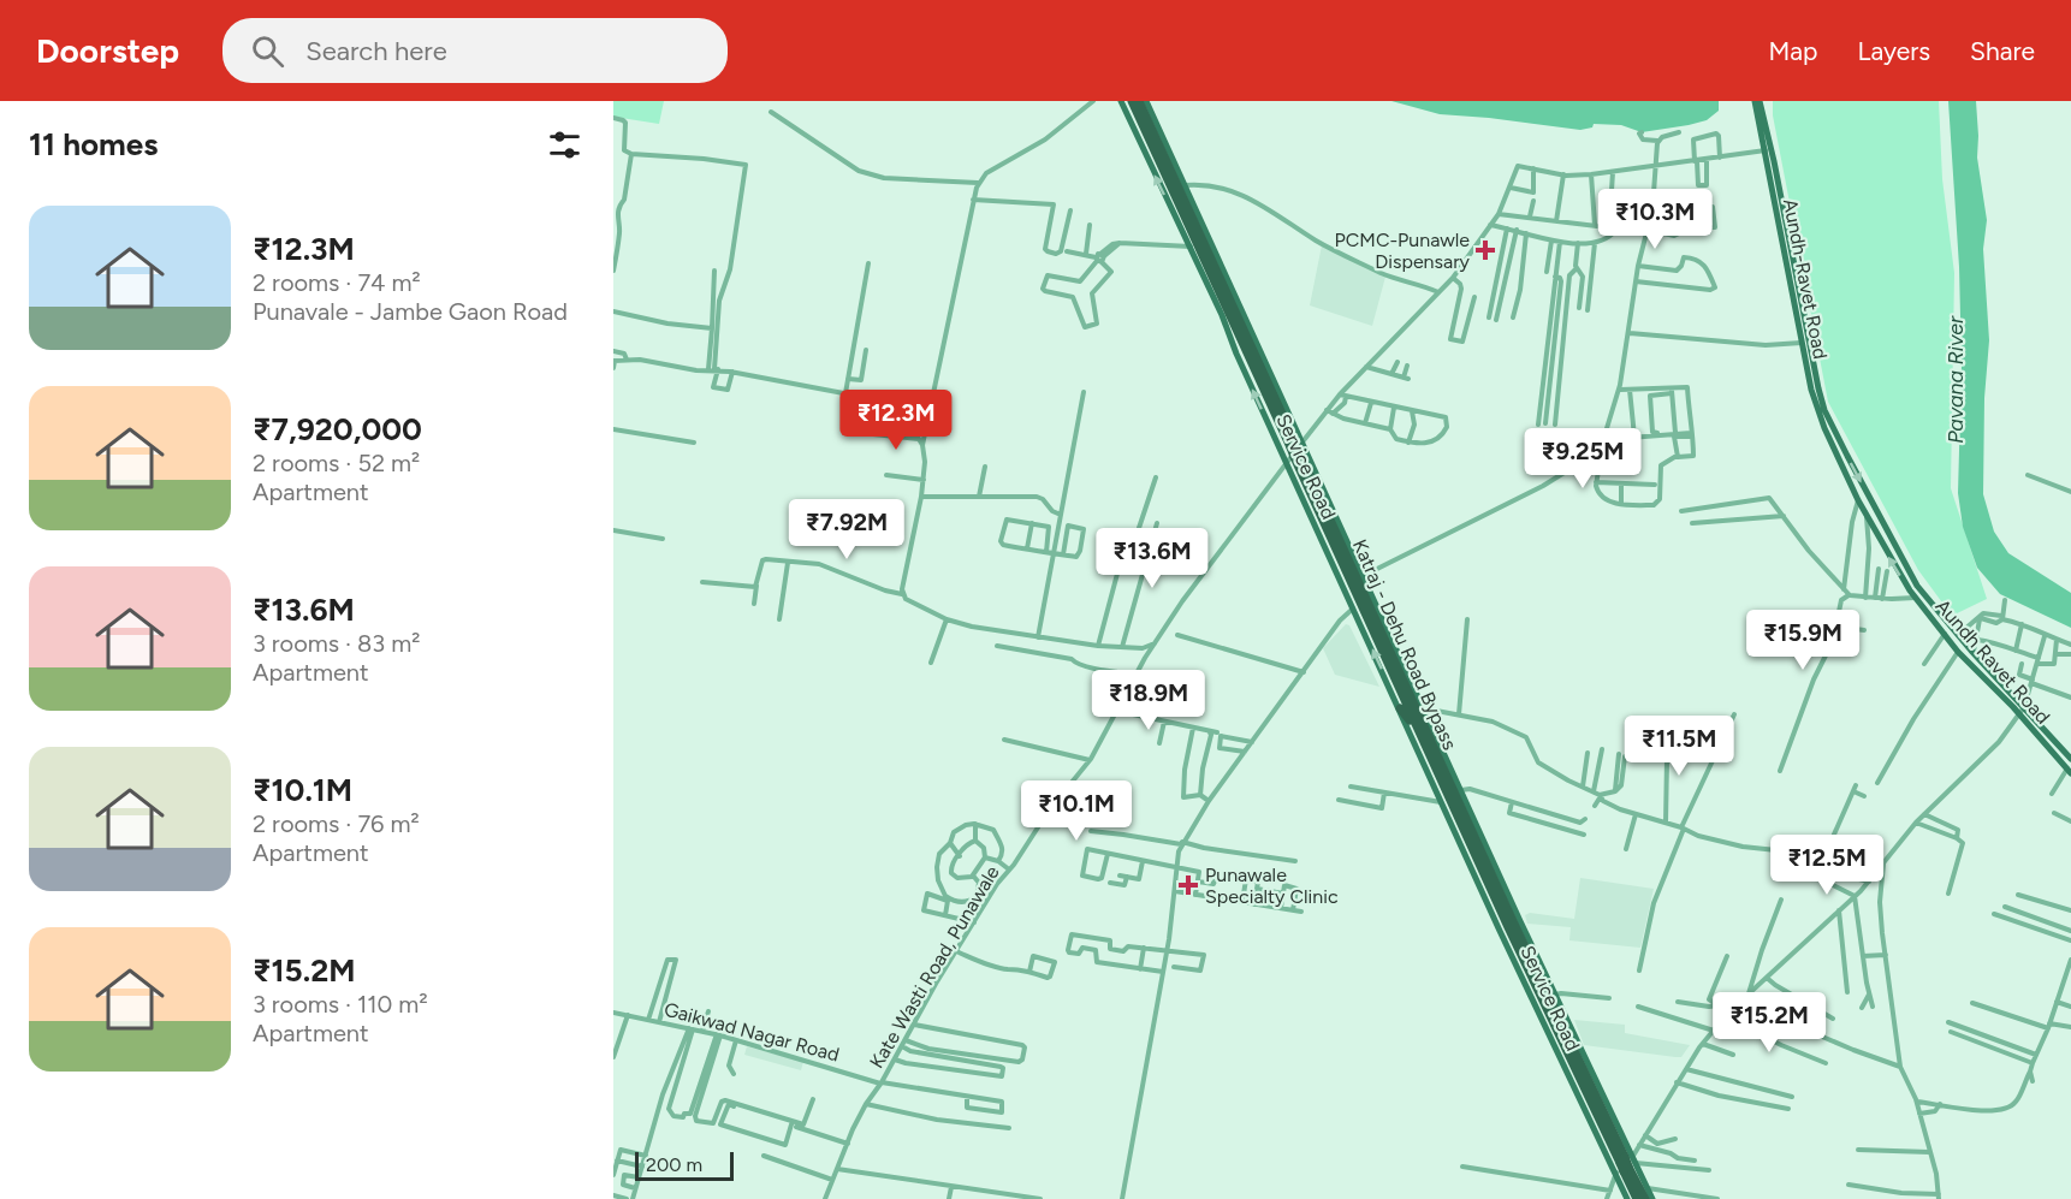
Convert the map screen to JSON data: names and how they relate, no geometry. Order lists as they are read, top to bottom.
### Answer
{
  "streets": {
    "highway": ["Katraj - Dehu Road Bypass"],
    "main road": ["Aundh-Ravet Road", "Service Road", "Aundh Ravet Road"],
    "street": ["Kate Wasti Road, Punawale", "Gaikwad Nagar Road"]
  },
  "crossings": [
    ["Aundh-Ravet Road", "Aundh Ravet Road"],
    ["Service Road", "Katraj - Dehu Road Bypass"],
    ["Service Road", "Kate Wasti Road, Punawale"],
    ["Katraj - Dehu Road Bypass", "Kate Wasti Road, Punawale"],
    ["Kate Wasti Road, Punawale", "Gaikwad Nagar Road"]
  ],
  "water": ["Pavana River"],
  "places": {
    "health": ["PCMC-Punawle Dispensary", "Punawale Specialty Clinic"]
  },
  "scale_bar": "200 m",
  "page": {
    "header": "Doorstep",
    "search": "Search here",
    "nav": ["Map", "Layers", "Share"],
    "heading": "11 homes",
    "list": [
      {
        "name": "₹12.3M",
        "note": "2 rooms · 74 m² · Punavale - Jambe Gaon Road"
      },
      {
        "name": "₹7,920,000",
        "note": "2 rooms · 52 m² · Apartment"
      },
      {
        "name": "₹13.6M",
        "note": "3 rooms · 83 m² · Apartment"
      },
      {
        "name": "₹10.1M",
        "note": "2 rooms · 76 m² · Apartment"
      },
      {
        "name": "₹15.2M",
        "note": "3 rooms · 110 m² · Apartment"
      }
    ],
    "price": [
      "₹10.3M",
      "₹12.3M",
      "₹9.25M",
      "₹7.92M",
      "₹13.6M",
      "₹15.9M",
      "₹18.9M",
      "₹11.5M",
      "₹10.1M",
      "₹12.5M",
      "₹15.2M"
    ],
    "scale": "200 m"
  }
}
